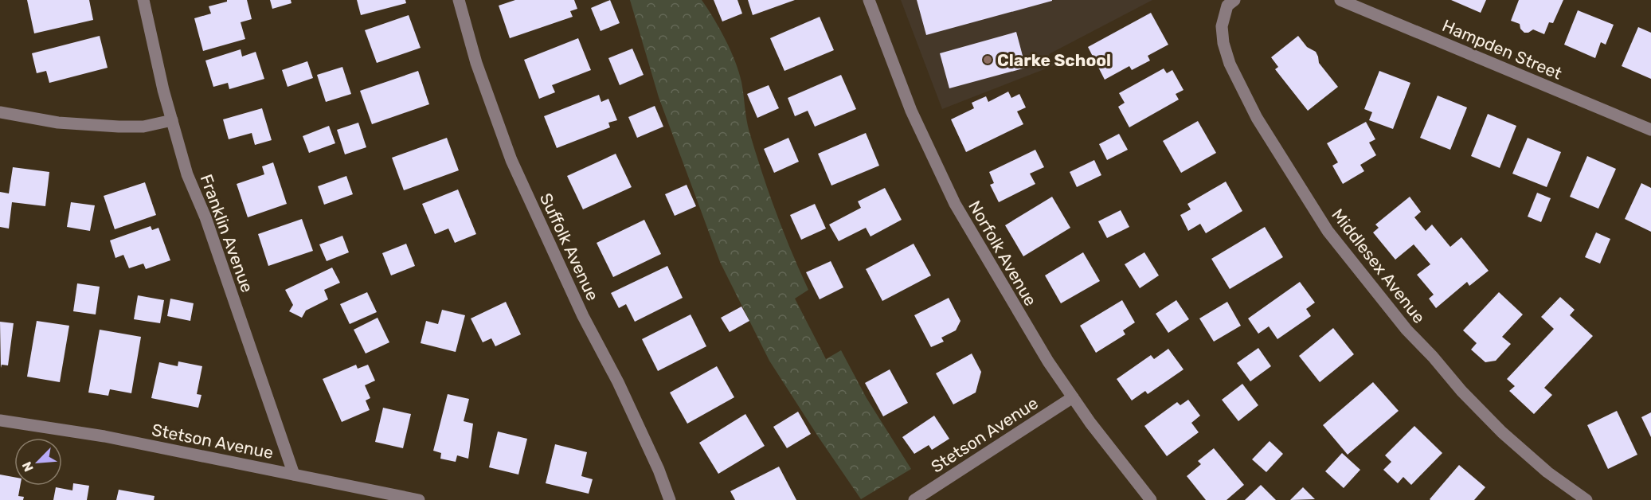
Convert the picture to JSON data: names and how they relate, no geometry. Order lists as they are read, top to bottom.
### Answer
{
  "streets": {
    "street": [
      "Hampden Street",
      "Franklin Avenue",
      "Suffolk Avenue",
      "Norfolk Avenue",
      "Middlesex Avenue",
      "Stetson Avenue"
    ]
  },
  "crossings": [
    ["Franklin Avenue", "Stetson Avenue"],
    ["Norfolk Avenue", "Stetson Avenue"]
  ],
  "places": ["Clarke School"],
  "north": "bottom left"
}
